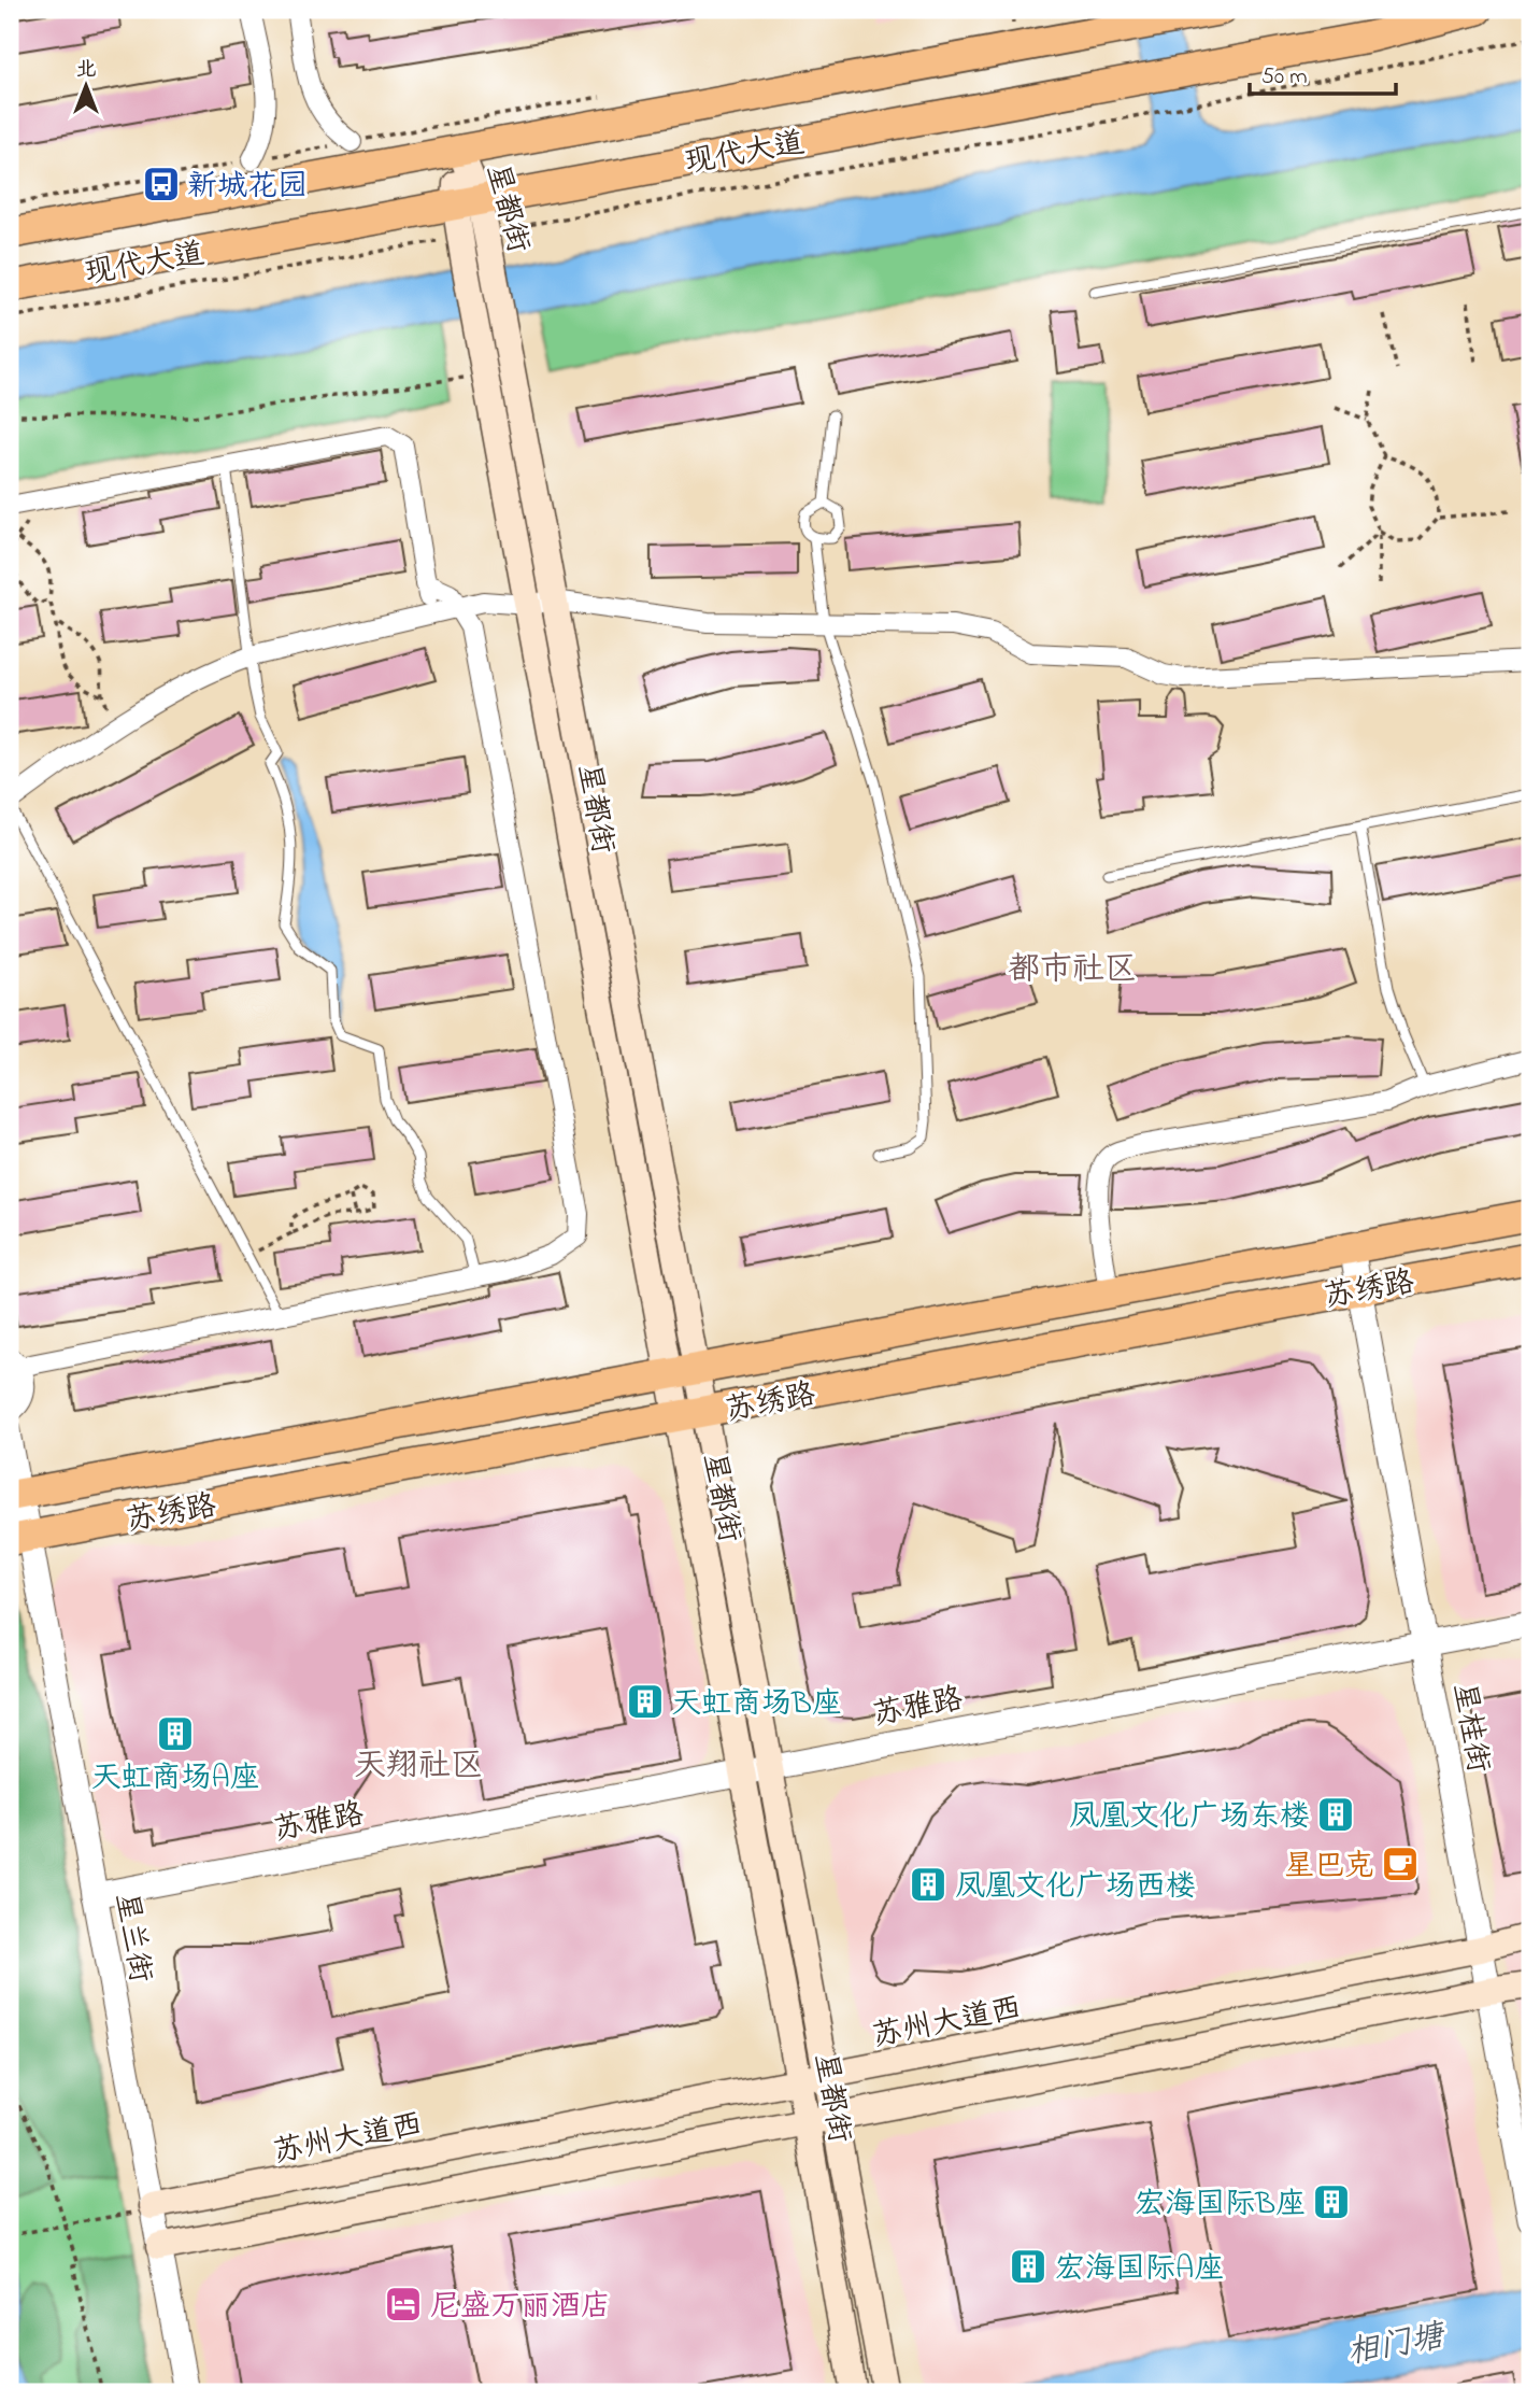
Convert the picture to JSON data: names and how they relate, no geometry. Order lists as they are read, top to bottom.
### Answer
{
  "streets": {
    "main road": [
      "现代大道",
      "星都街",
      "苏绣路",
      "苏州大道西"
    ],
    "street": ["苏雅路", "星桂街", "星兰街"]
  },
  "crossings": [
    ["现代大道", "星都街"],
    ["星都街", "苏绣路"],
    ["星都街", "苏雅路"],
    ["星都街", "苏州大道西"],
    ["苏绣路", "星桂街"],
    ["苏绣路", "星兰街"],
    ["苏雅路", "星桂街"],
    ["苏雅路", "星兰街"],
    ["星桂街", "苏州大道西"],
    ["星兰街", "苏州大道西"]
  ],
  "districts": ["都市社区", "天翔社区"],
  "water": ["相门塘"],
  "places": {
    "bus stop": ["新城花园"],
    "building": [
      "天虹商场B座",
      "天虹商场A座",
      "凤凰文化广场东楼",
      "凤凰文化广场西楼",
      "宏海国际B座",
      "宏海国际A座"
    ],
    "cafe": ["星巴克"],
    "hotel": ["尼盛万丽酒店"]
  },
  "scale_bar": "50 m",
  "north": "top"
}
